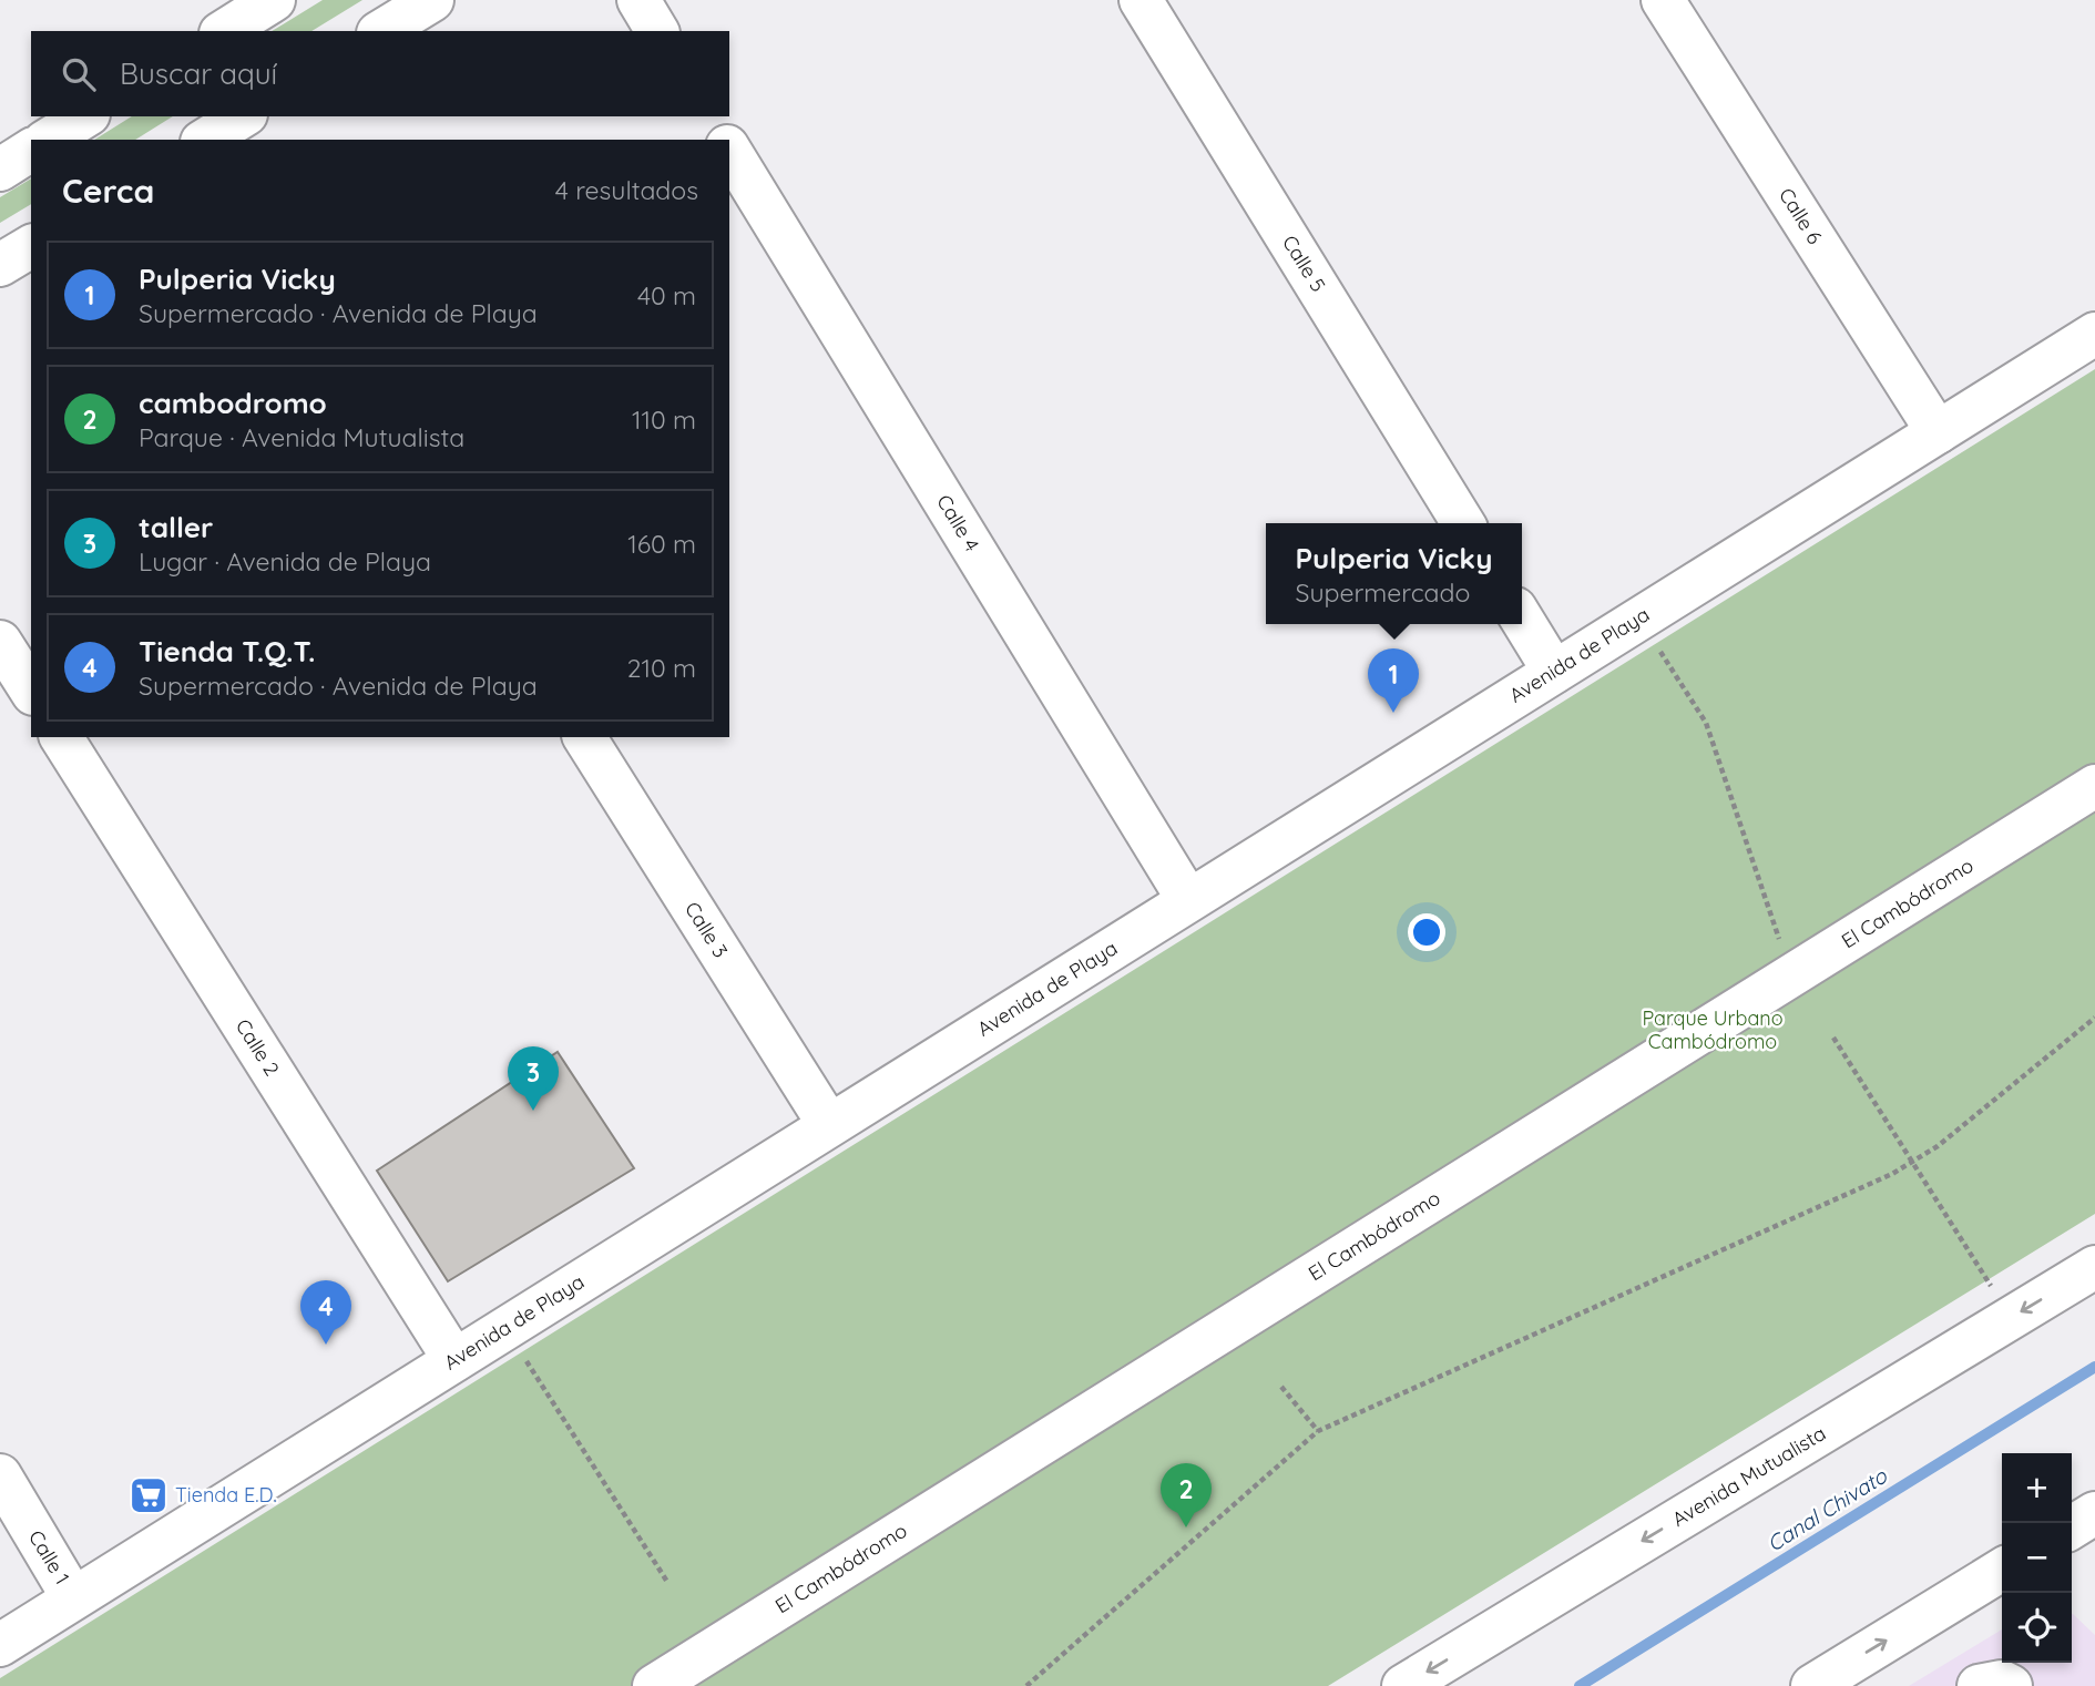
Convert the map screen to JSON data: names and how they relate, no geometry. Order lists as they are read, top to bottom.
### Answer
{
  "streets": {
    "street": [
      "Calle 6",
      "Calle 5",
      "Calle 4",
      "Avenida de Playa",
      "El Cambódromo",
      "Calle 3",
      "Calle 2",
      "Avenida Mutualista",
      "Calle 1"
    ]
  },
  "crossings": [
    ["Calle 6", "Avenida de Playa"],
    ["Calle 4", "Avenida de Playa"],
    ["Avenida de Playa", "Calle 3"],
    ["Avenida de Playa", "Calle 2"],
    ["Avenida de Playa", "Calle 1"]
  ],
  "water": ["Canal Chivato"],
  "parks": ["Parque Urbano Cambódromo"],
  "places": {
    "supermarket": ["Tienda E.D."]
  },
  "page": {
    "search": "Buscar aquí",
    "heading": ["Cerca", "4 resultados"],
    "list": [
      {
        "mark": "1",
        "name": "Pulperia Vicky",
        "note": "Supermercado · Avenida de Playa",
        "value": "40 m"
      },
      {
        "mark": "2",
        "name": "cambodromo",
        "note": "Parque · Avenida Mutualista",
        "value": "110 m"
      },
      {
        "mark": "3",
        "name": "taller",
        "note": "Lugar · Avenida de Playa",
        "value": "160 m"
      },
      {
        "mark": "4",
        "name": "Tienda T.Q.T.",
        "note": "Supermercado · Avenida de Playa",
        "value": "210 m"
      }
    ],
    "popup": ["Pulperia Vicky", "Supermercado"],
    "pins": [
      "1",
      "3",
      "4",
      "2"
    ],
    "map_buttons": ["+", "−"]
  }
}
